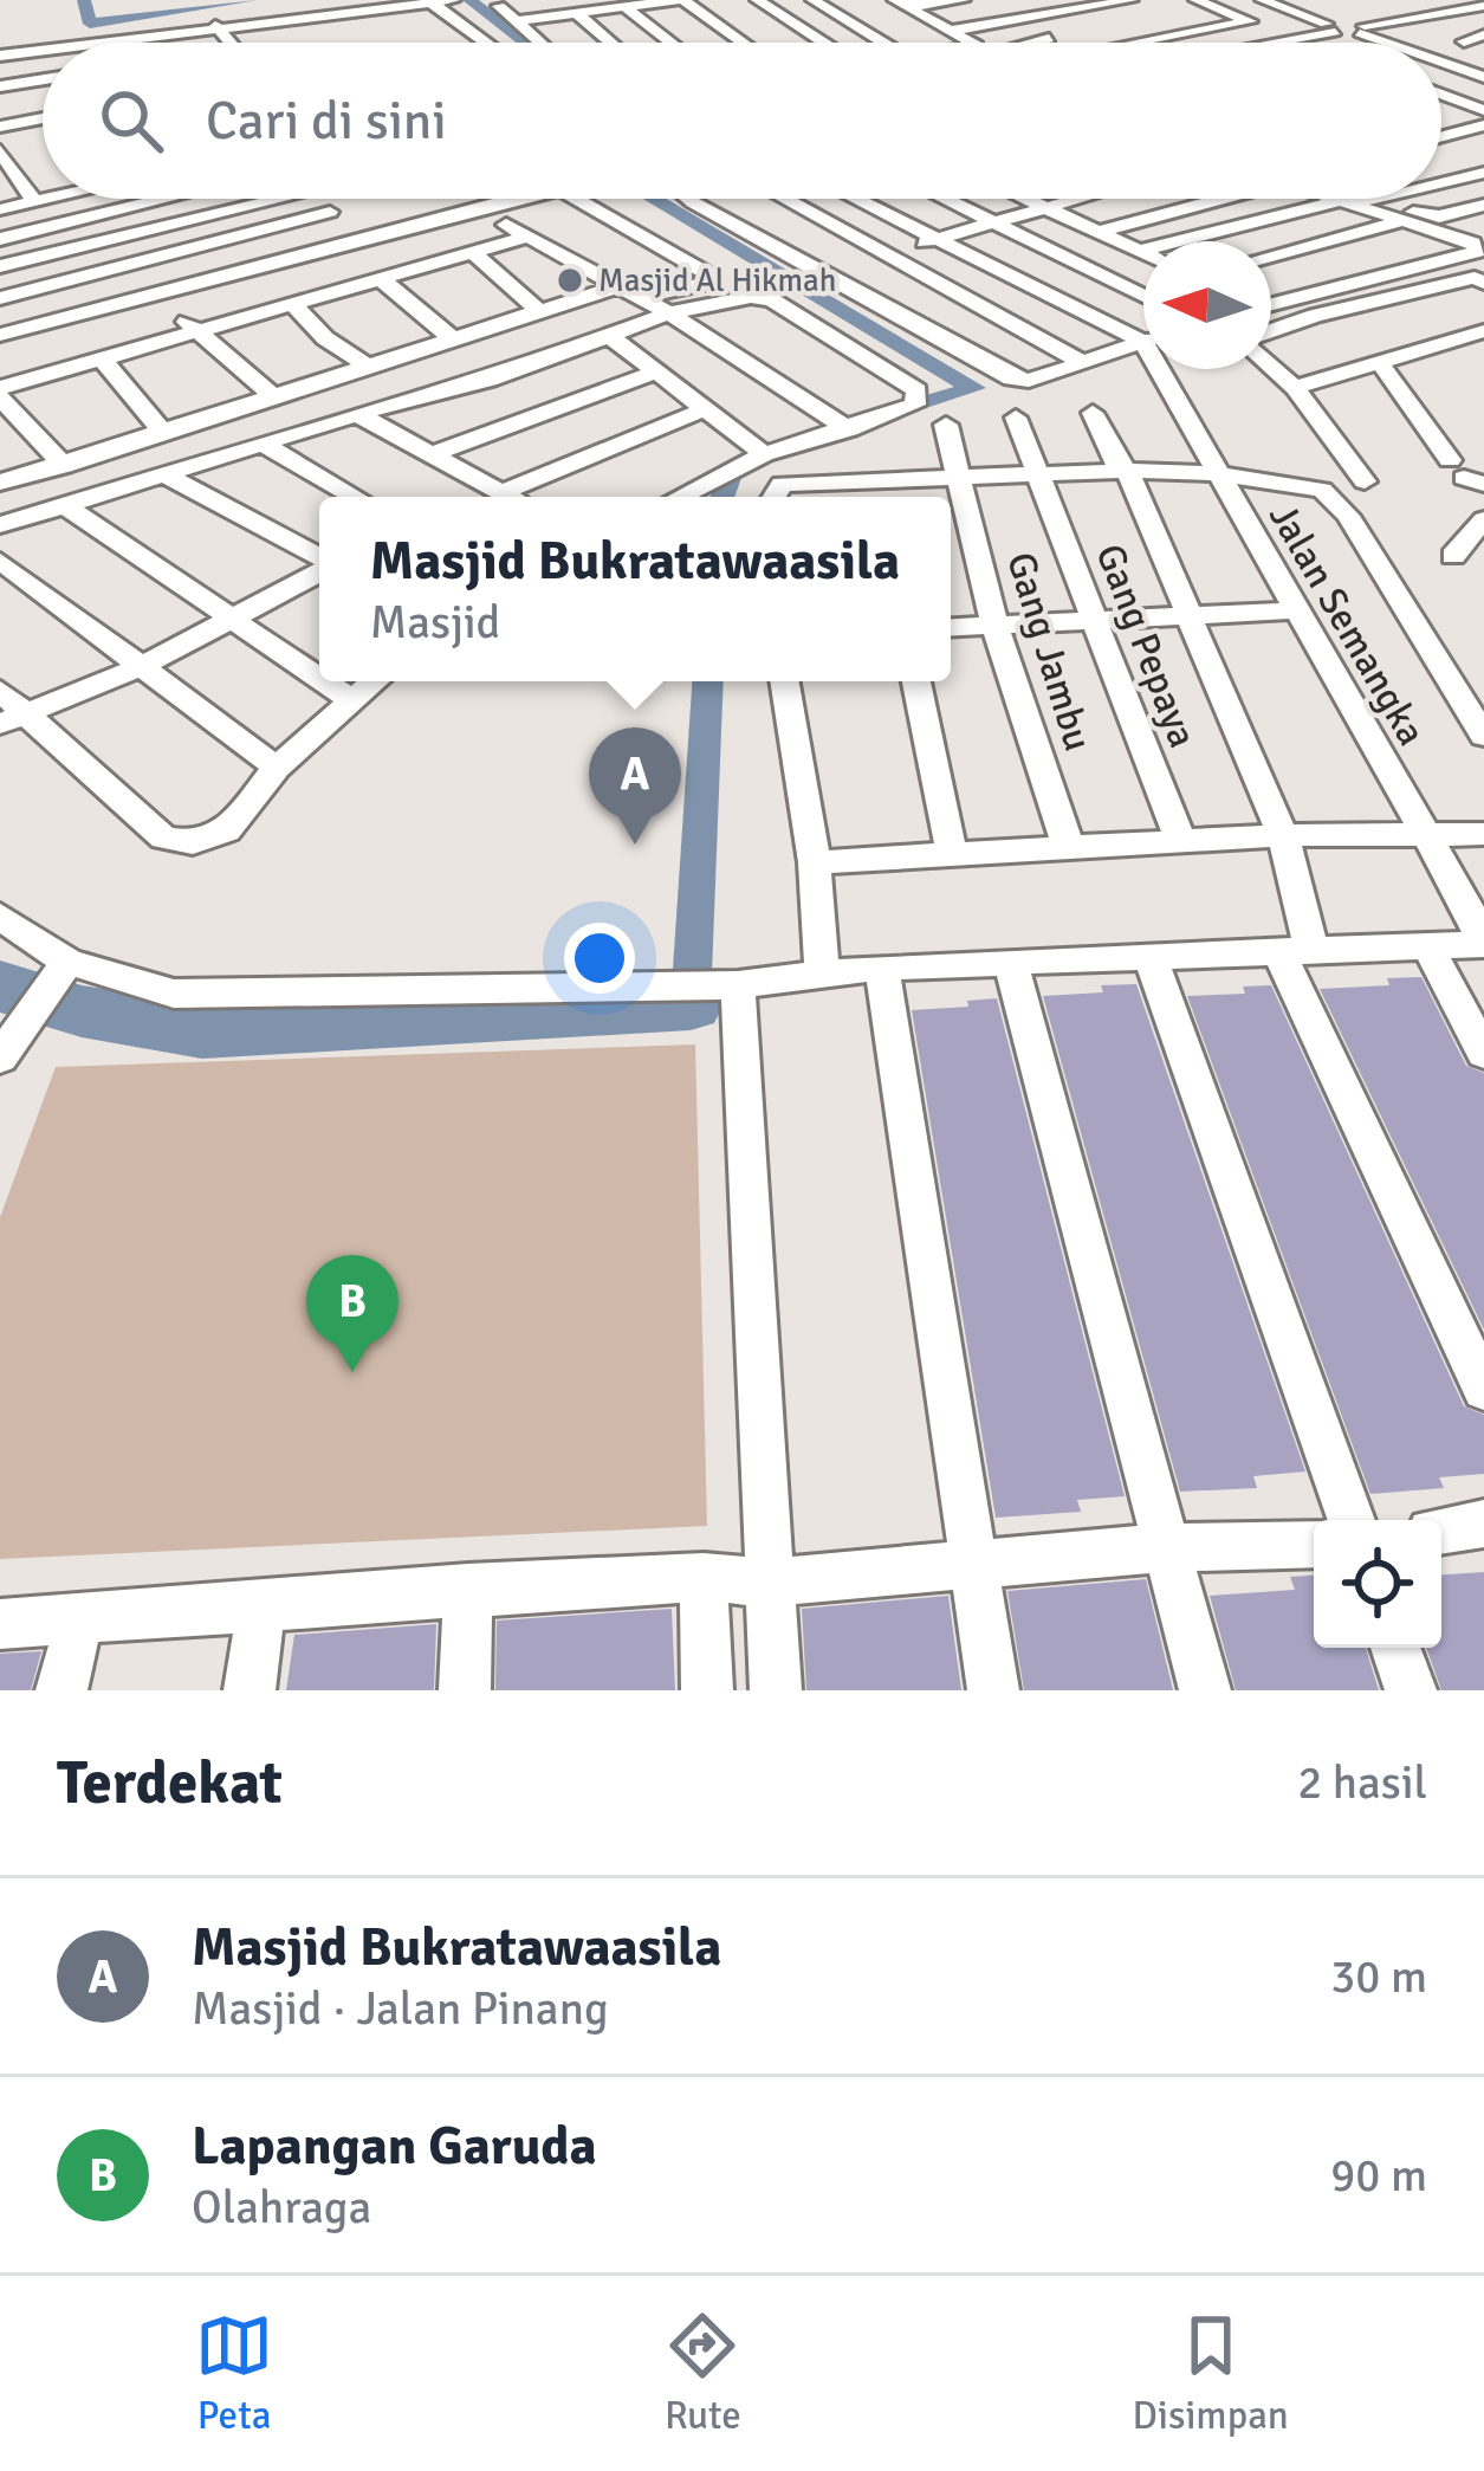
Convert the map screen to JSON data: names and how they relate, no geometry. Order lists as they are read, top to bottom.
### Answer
{
  "streets": {
    "street": ["Jalan Semangka", "Gang Pepaya", "Gang Jambu"]
  },
  "places": ["Masjid Al Hikmah"],
  "north": "left",
  "page": {
    "search": "Cari di sini",
    "popup": ["Masjid Bukratawaasila", "Masjid"],
    "pins": ["A", "B"],
    "heading": ["Terdekat", "2 hasil"],
    "list": [
      {
        "mark": "A",
        "name": "Masjid Bukratawaasila",
        "note": "Masjid · Jalan Pinang",
        "value": "30 m"
      },
      {
        "mark": "B",
        "name": "Lapangan Garuda",
        "note": "Olahraga",
        "value": "90 m"
      }
    ],
    "nav": ["Peta", "Rute", "Disimpan"]
  }
}
